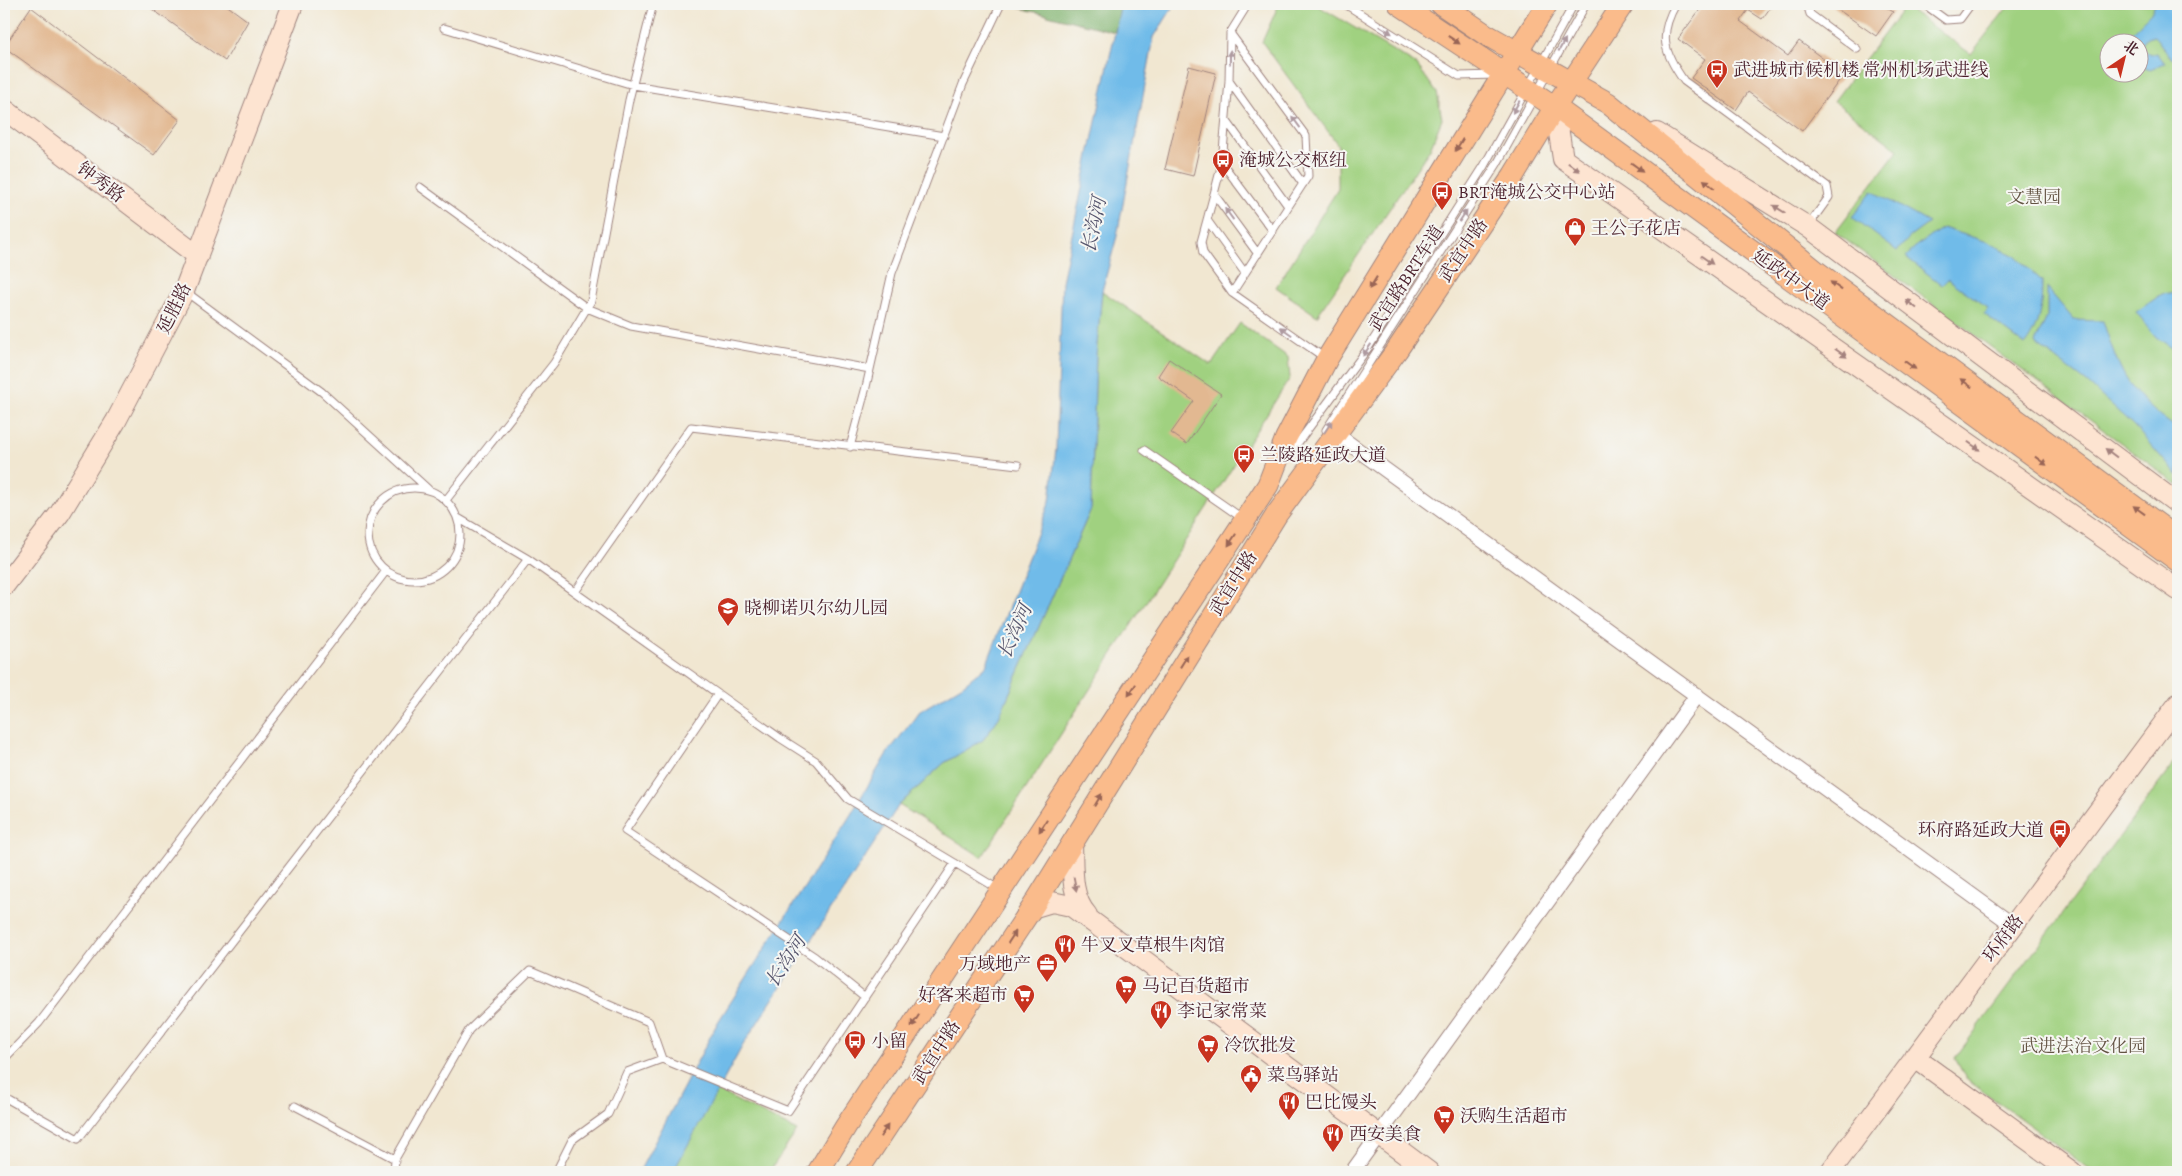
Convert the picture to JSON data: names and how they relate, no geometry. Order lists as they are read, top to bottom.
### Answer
{
  "streets": {
    "main road": ["武宜中路", "延政中大道"],
    "street": ["钟秀路", "延胜路", "环府路"],
    "lane": ["武宜路BRT车道"]
  },
  "crossings": [
    ["钟秀路", "延胜路"],
    ["武宜中路", "武宜路BRT车道"],
    ["武宜中路", "延政中大道"],
    ["武宜路BRT车道", "延政中大道"]
  ],
  "water": ["长沟河"],
  "parks": ["文慧园", "武进法治文化园"],
  "places": {
    "bus stop": [
      "武进城市候机楼 常州机场武进线",
      "淹城公交枢纽",
      "BRT淹城公交中心站",
      "兰陵路延政大道",
      "环府路延政大道",
      "小留"
    ],
    "shop": ["王公子花店"],
    "school or university": ["晓柳诺贝尔幼儿园"],
    "restaurant": [
      "牛叉叉草根牛肉馆",
      "李记家常菜",
      "巴比馒头",
      "西安美食"
    ],
    "office": ["万域地产"],
    "supermarket": [
      "马记百货超市",
      "好客来超市",
      "冷饮批发",
      "沃购生活超市"
    ],
    "public building": ["菜鸟驿站"]
  },
  "north": "top right"
}
